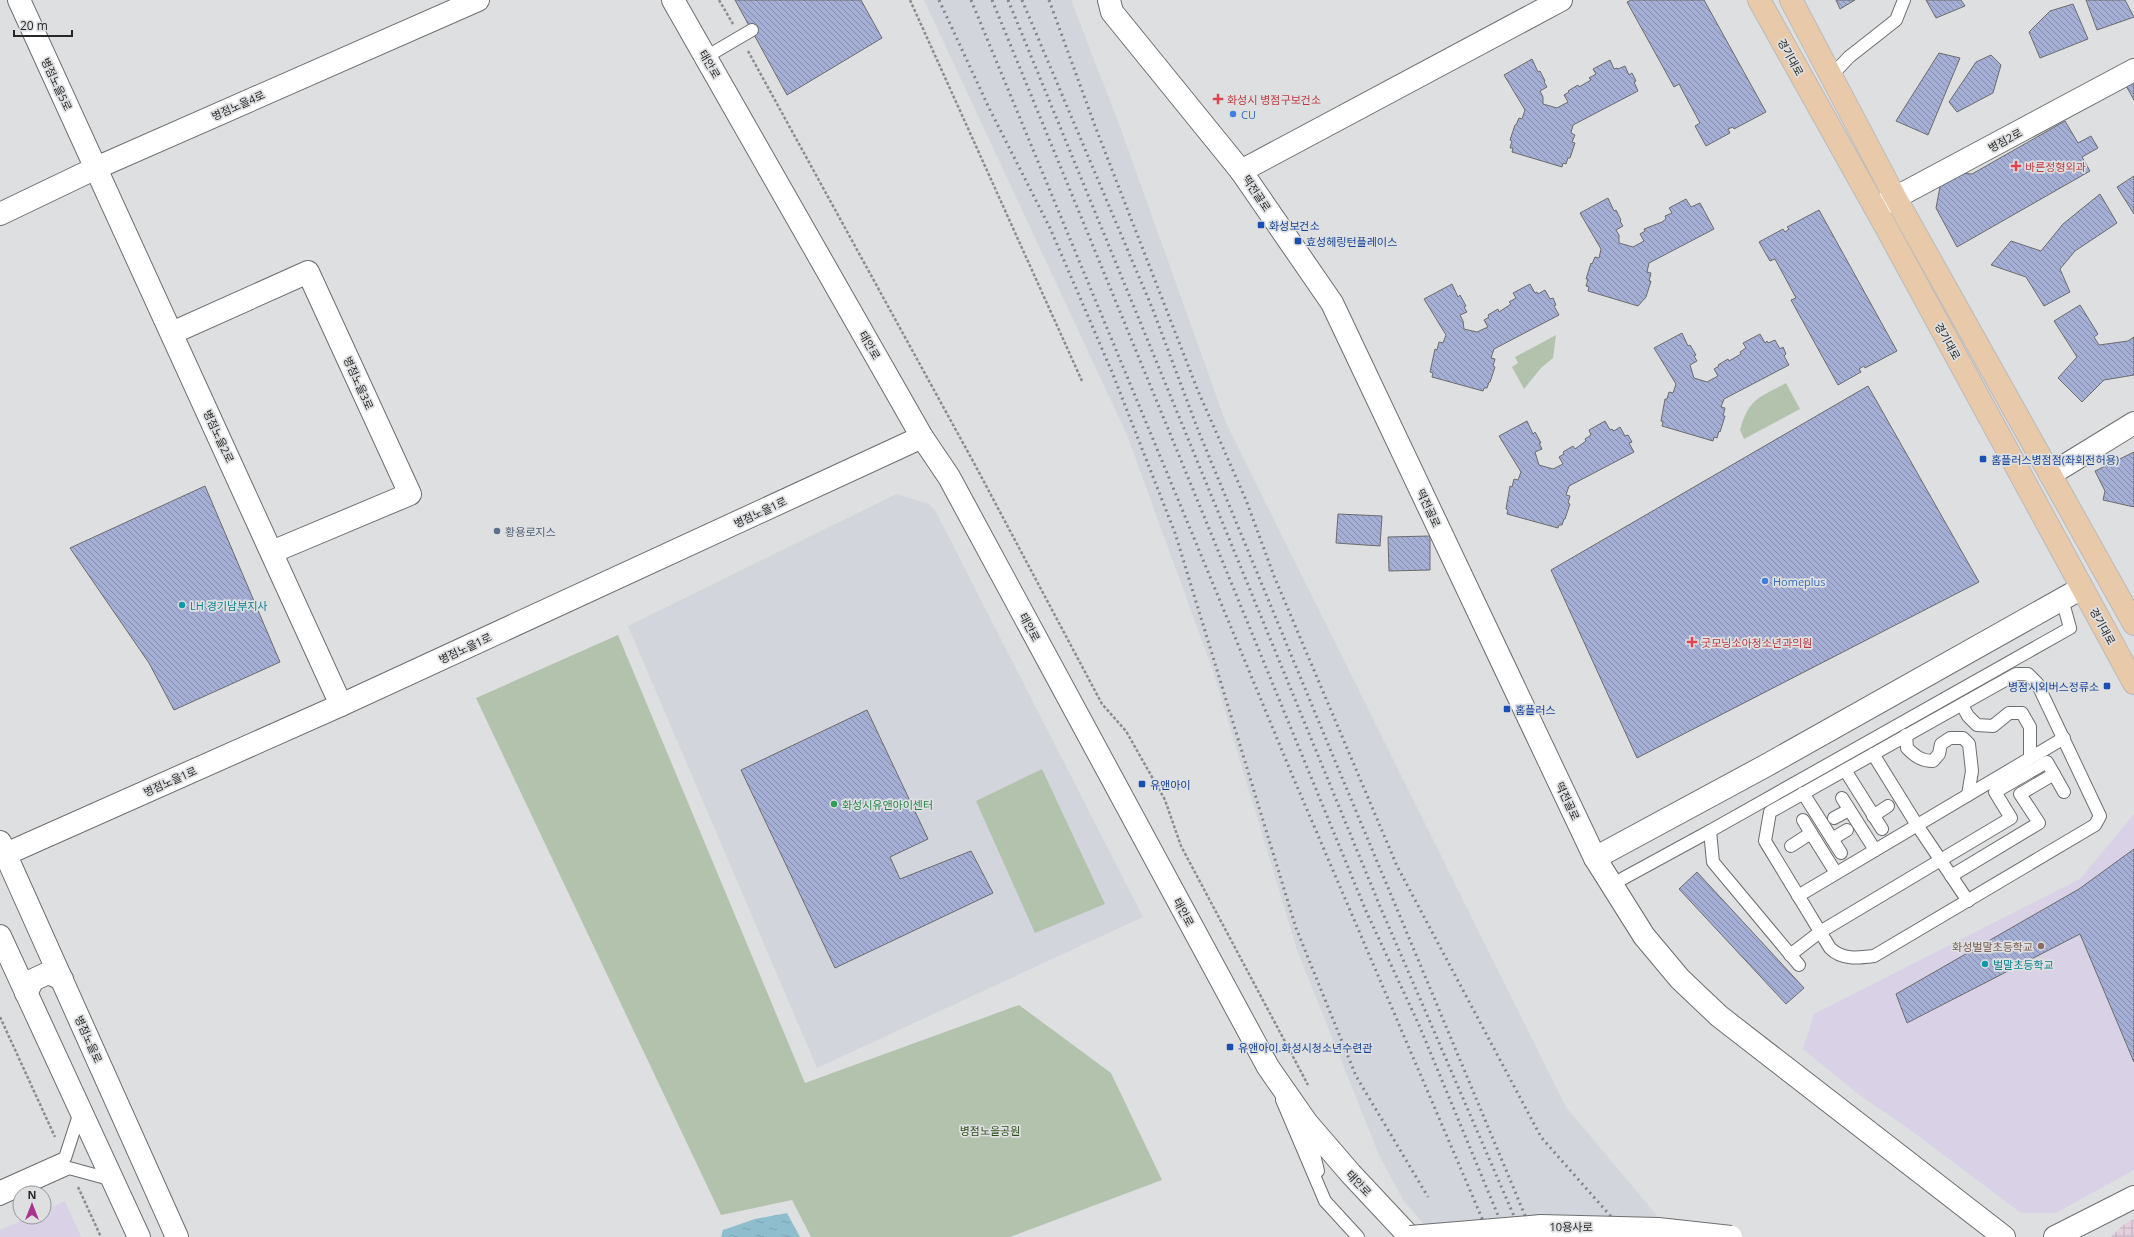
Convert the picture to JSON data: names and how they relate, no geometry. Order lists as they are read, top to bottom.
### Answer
{
  "streets": {
    "main road": ["경기대로"],
    "street": [
      "태안로",
      "병점노을5로",
      "병점노을4로",
      "병점2로",
      "떡전골로",
      "병점노을3로",
      "병점노을2로",
      "병점노을1로",
      "병점노을로",
      "10용사로"
    ]
  },
  "crossings": [
    ["경기대로", "병점2로"],
    ["태안로", "병점노을1로"],
    ["태안로", "10용사로"],
    ["병점노을5로", "병점노을4로"],
    ["병점노을5로", "병점노을2로"],
    ["병점노을4로", "병점노을2로"],
    ["병점노을3로", "병점노을2로"],
    ["병점노을2로", "병점노을1로"],
    ["병점노을1로", "병점노을로"]
  ],
  "parks": ["병점노을공원"],
  "places": {
    "health": ["화성시 병점구보건소", "바른정형외과", "굿모닝소아청소년과의원"],
    "other": [
      "CU",
      "황용로지스",
      "Homeplus",
      "LH 경기남부지사",
      "화성시유앤아이센터",
      "화성벌말초등학교",
      "벌말초등학교"
    ],
    "transit": [
      "화성보건소",
      "효성헤링턴플레이스",
      "홈플러스병점점(좌회전허용)",
      "병점시외버스정류소",
      "홈플러스",
      "유앤아이",
      "유앤아이.화성시청소년수련관"
    ]
  },
  "scale_bar": "20 m",
  "north": "top"
}
